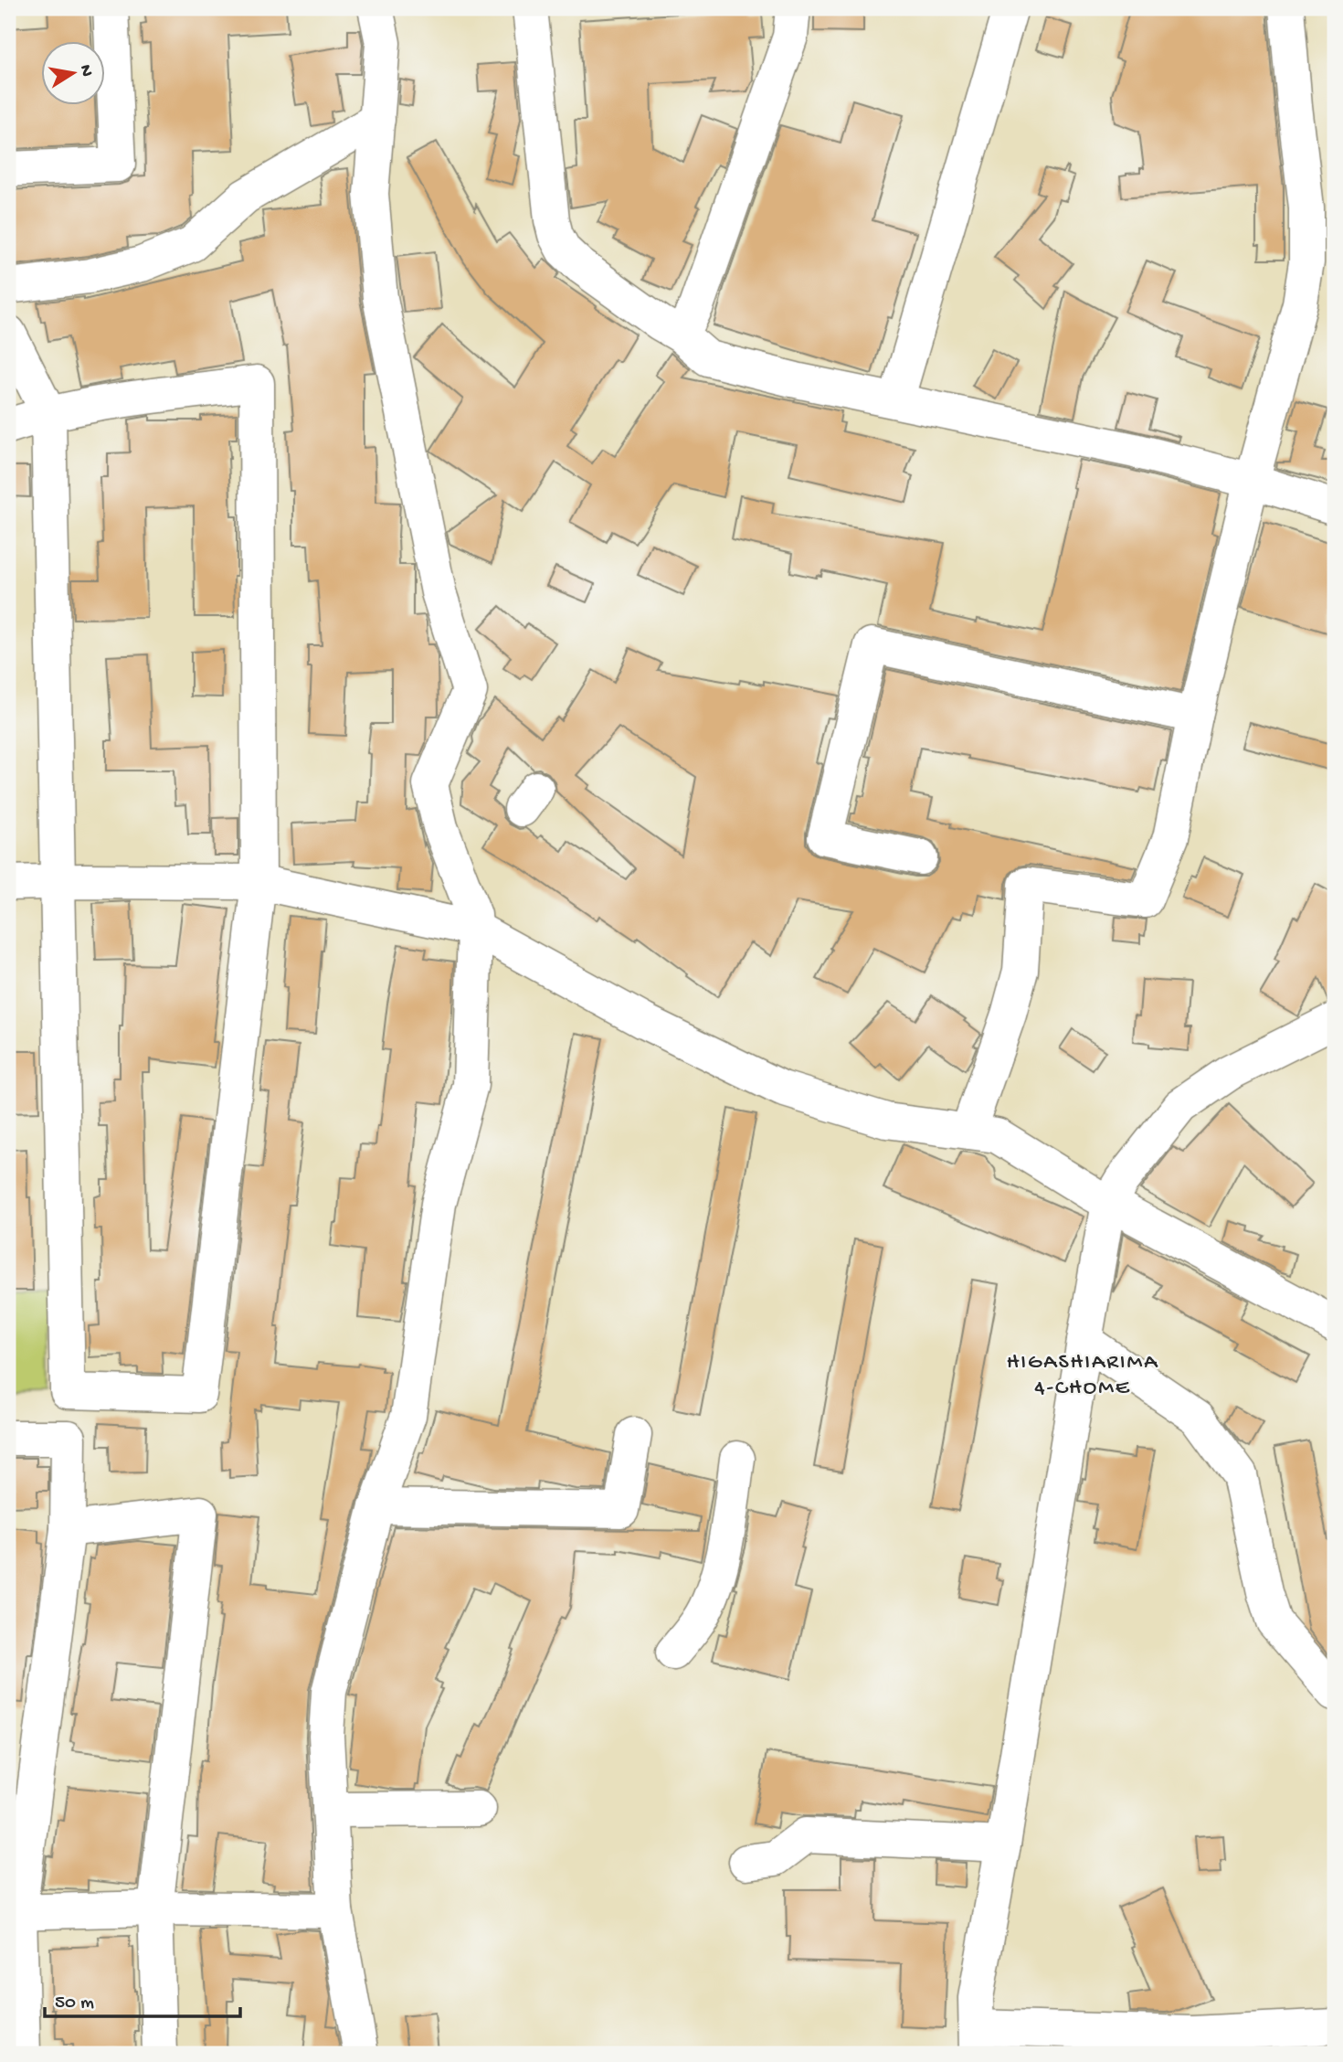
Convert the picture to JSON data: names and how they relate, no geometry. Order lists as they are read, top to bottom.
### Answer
{
  "districts": ["HIGASHIARIMA 4-CHOME"],
  "scale_bar": "50 m",
  "north": "right"
}
